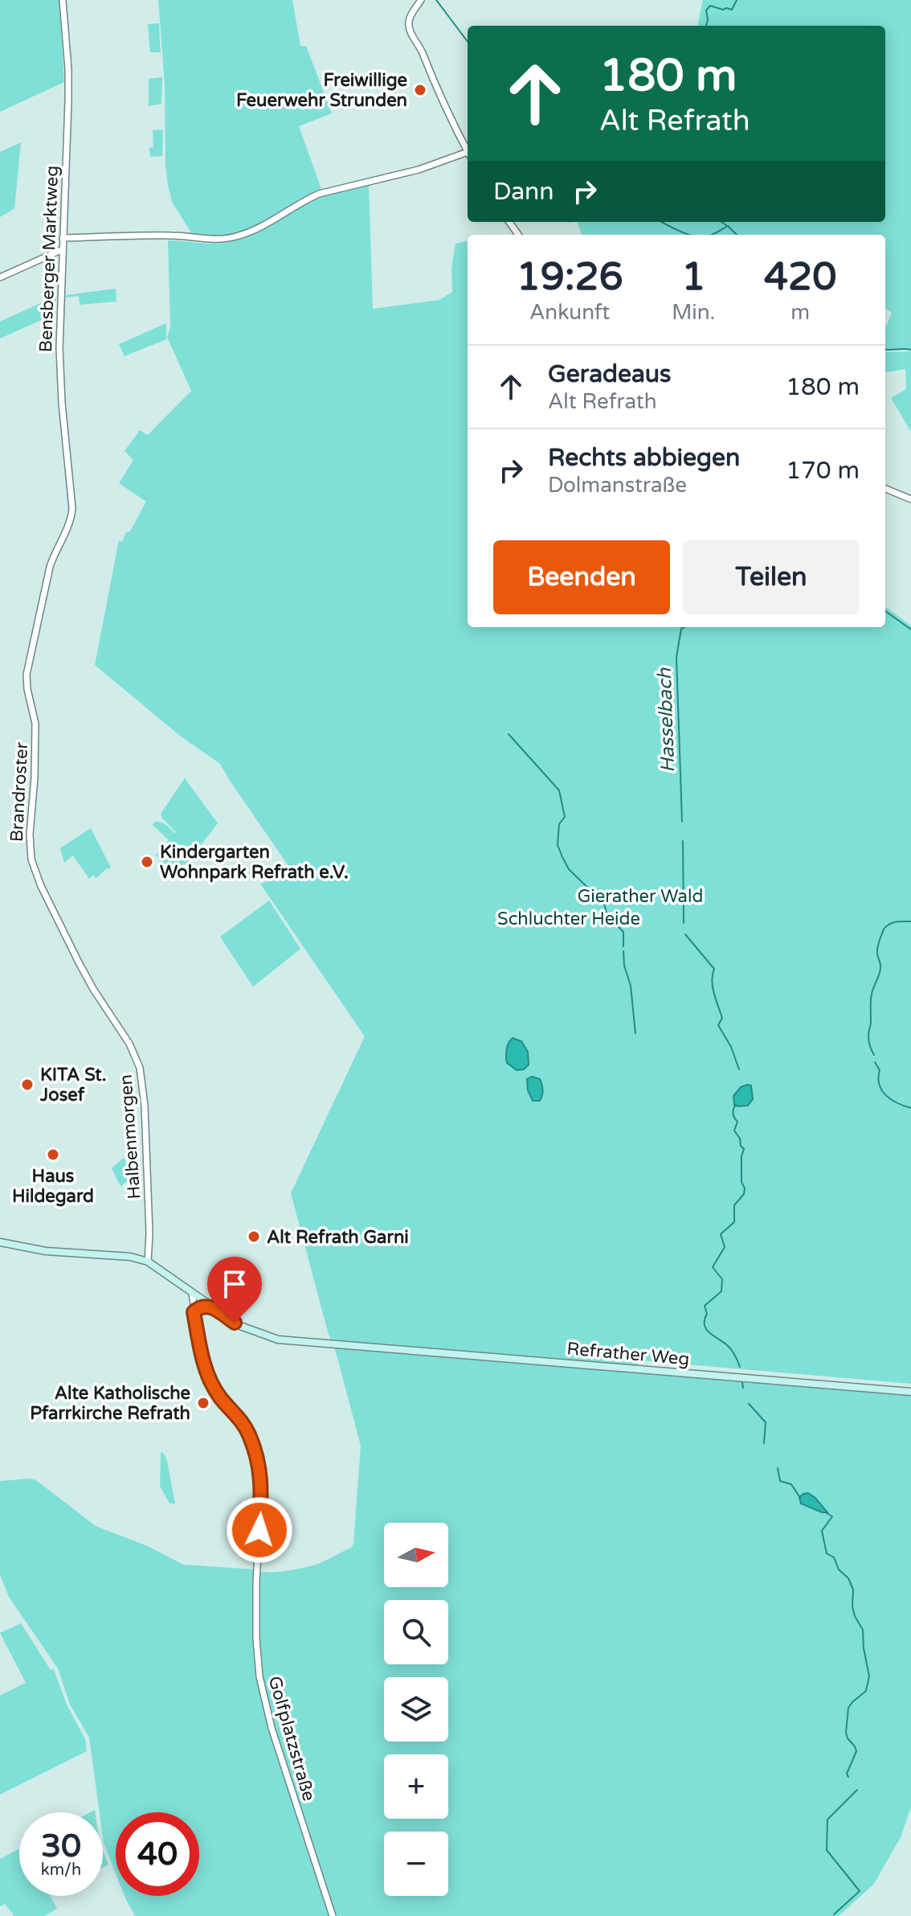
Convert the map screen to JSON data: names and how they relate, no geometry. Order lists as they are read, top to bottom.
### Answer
{
  "streets": {
    "main road": ["Refrather Weg"],
    "street": [
      "Bensberger Marktweg",
      "Brandroster",
      "Halbenmorgen",
      "Golfplatzstraße"
    ]
  },
  "crossings": [
    ["Bensberger Marktweg", "Brandroster"],
    ["Brandroster", "Halbenmorgen"],
    ["Halbenmorgen", "Refrather Weg"],
    ["Refrather Weg", "Golfplatzstraße"]
  ],
  "water": ["Hasselbach"],
  "parks": ["Gierather Wald", "Schluchter Heide"],
  "places": [
    "Freiwillige Feuerwehr Strunden",
    "Kindergarten Wohnpark Refrath e.V.",
    "KITA St. Josef",
    "Haus Hildegard",
    "Alt Refrath Garni",
    "Alte Katholische Pfarrkirche Refrath"
  ],
  "north": "right",
  "page": {
    "turn": ["180 m", "Alt Refrath"],
    "then": "Dann",
    "eta": [
      "19:26",
      "Ankunft",
      "1",
      "Min.",
      "420",
      "m"
    ],
    "list": [
      {
        "name": "Geradeaus",
        "note": "Alt Refrath",
        "value": "180 m"
      },
      {
        "name": "Rechts abbiegen",
        "note": "Dolmanstraße",
        "value": "170 m"
      }
    ],
    "buttons": ["Beenden", "Teilen"],
    "map_buttons": ["+", "−"],
    "speed": "30 km/h",
    "limit": "40"
  }
}
